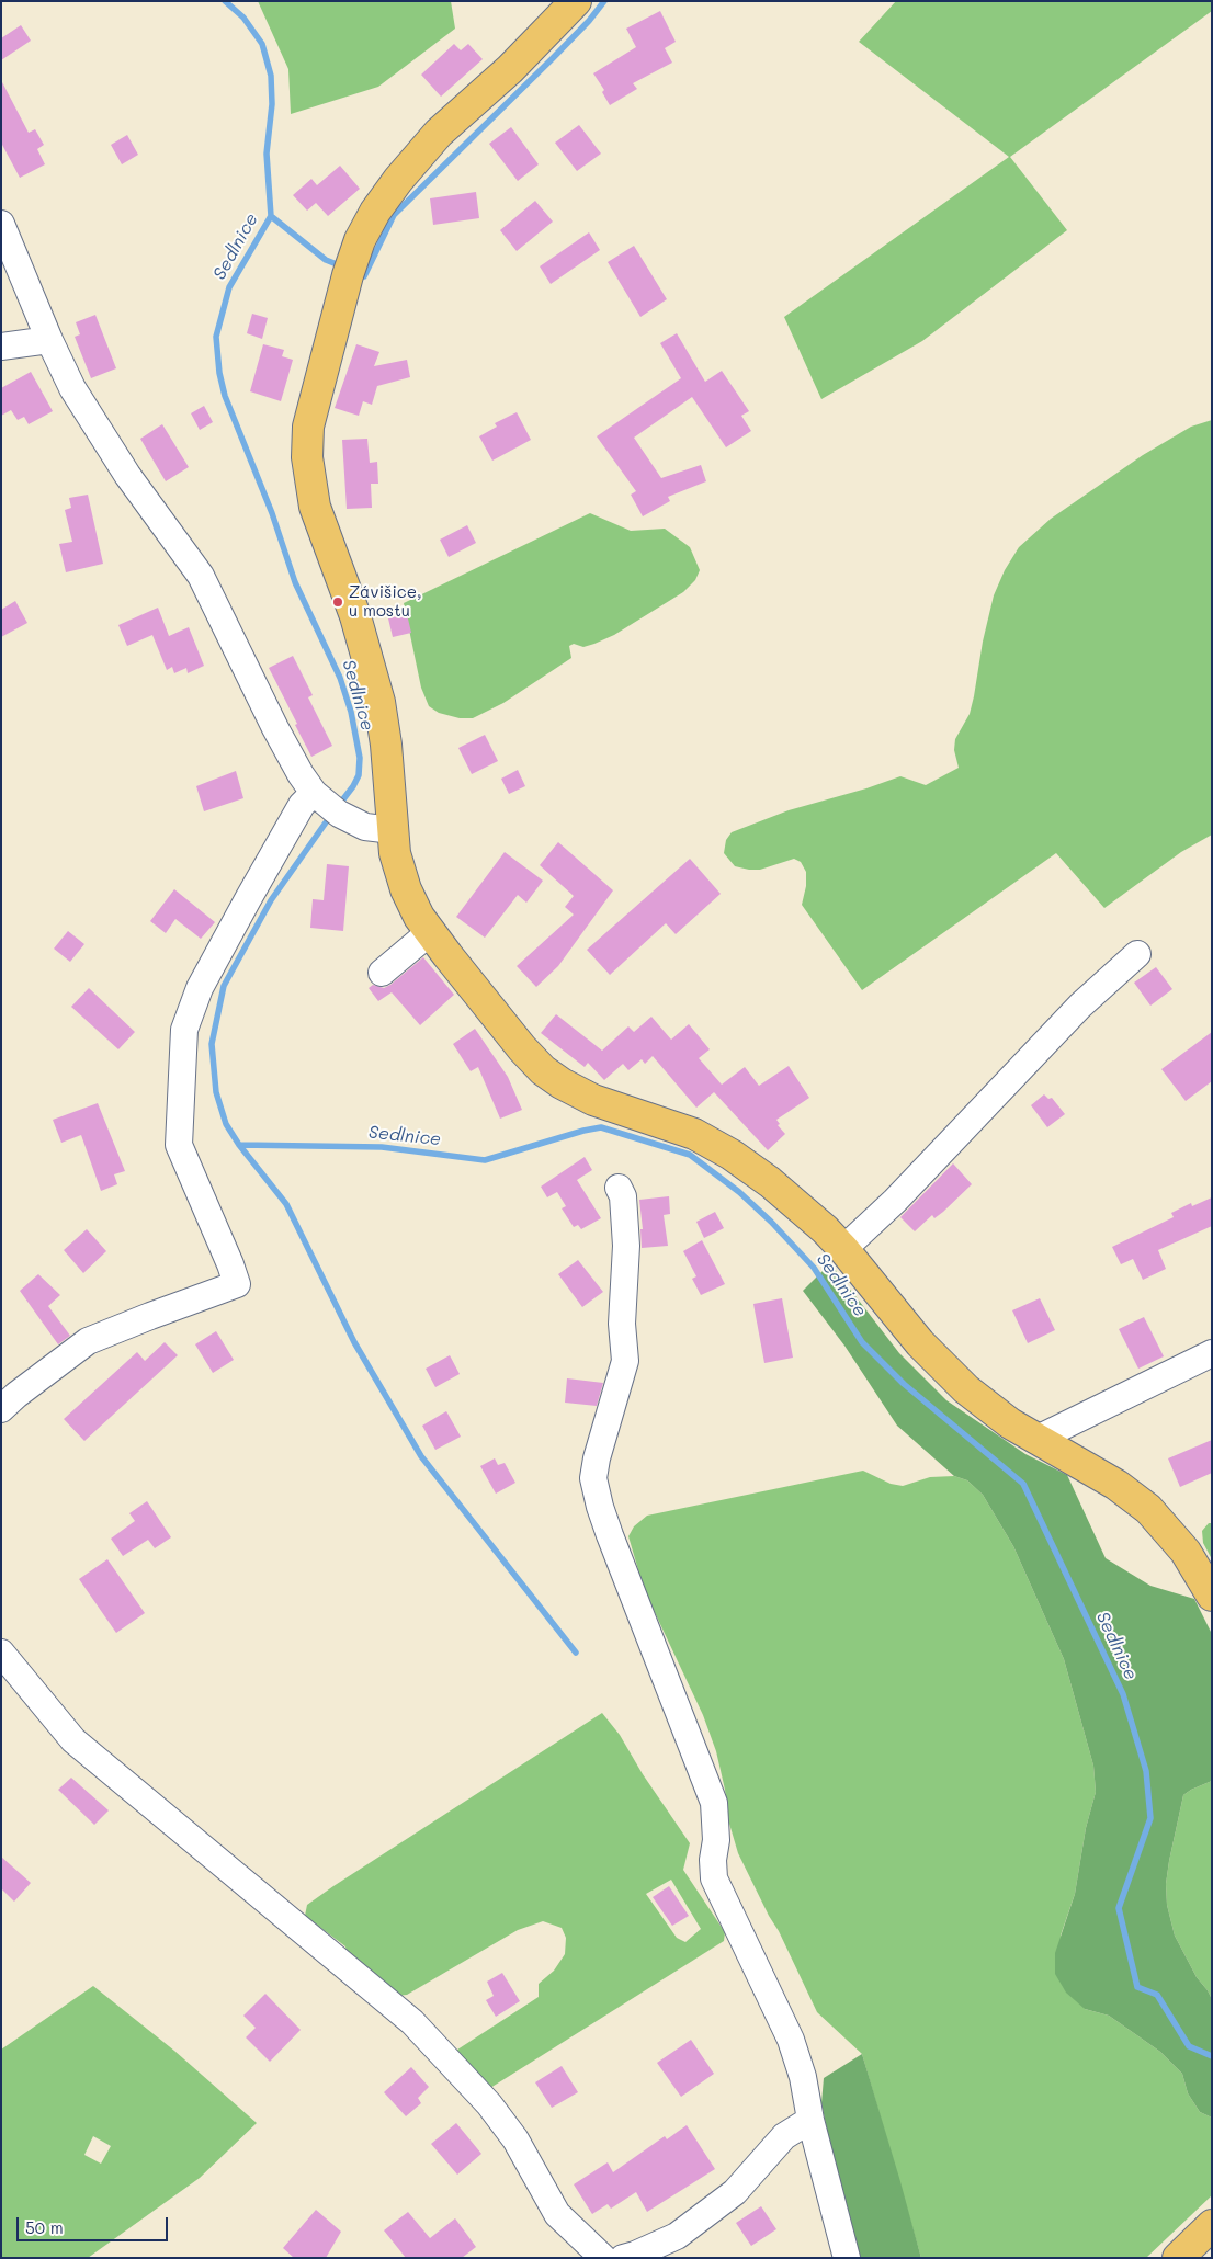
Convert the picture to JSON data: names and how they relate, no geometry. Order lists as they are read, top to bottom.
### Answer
{
  "water": ["Sedlnice"],
  "places": ["Závišice, u mostu"],
  "scale_bar": "50 m"
}
